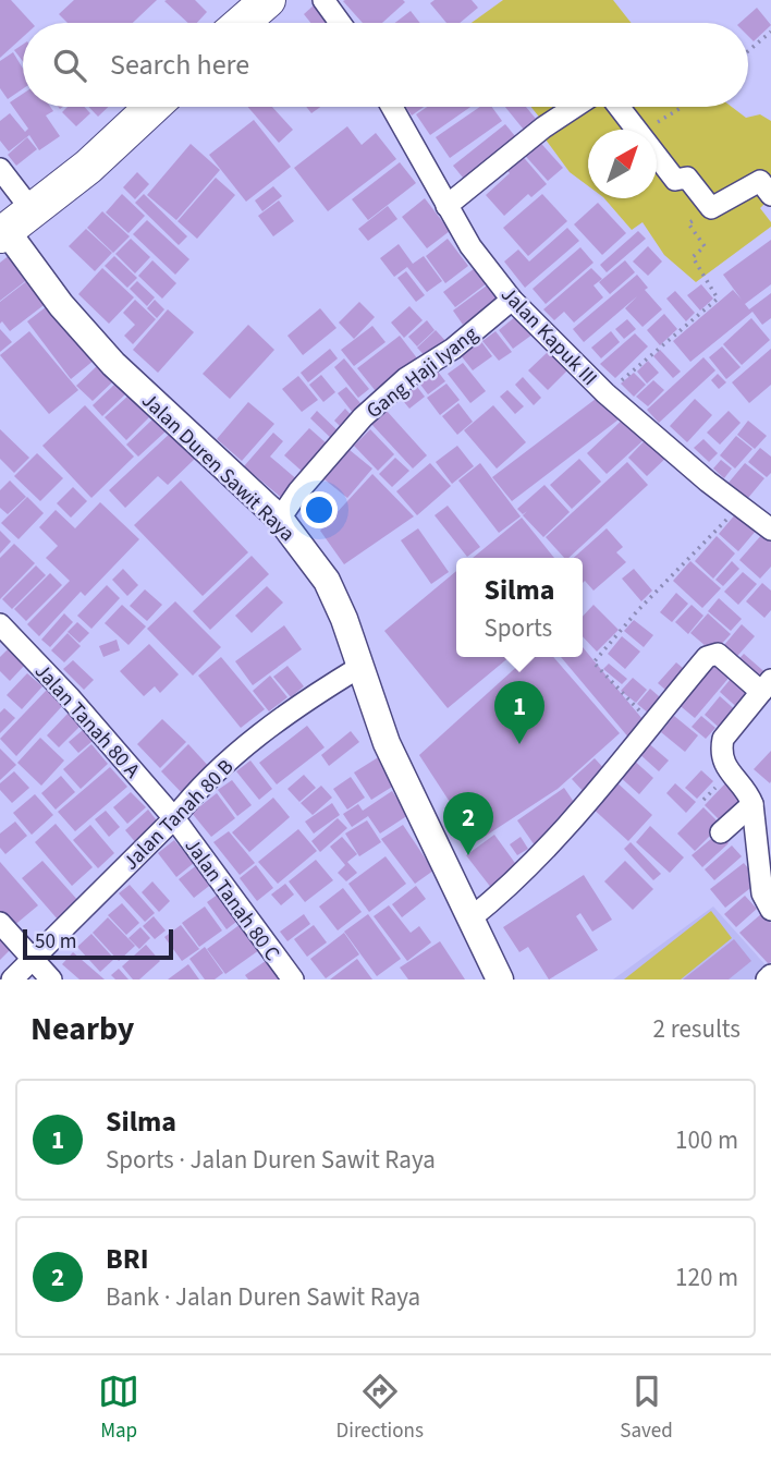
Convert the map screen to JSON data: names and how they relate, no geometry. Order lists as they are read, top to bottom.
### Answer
{
  "streets": {
    "street": [
      "Jalan Kapuk III",
      "Gang Haji Iyang",
      "Jalan Duren Sawit Raya",
      "Jalan Tanah 80 A",
      "Jalan Tanah 80 B",
      "Jalan Tanah 80 C"
    ]
  },
  "crossings": [
    ["Jalan Kapuk III", "Gang Haji Iyang"],
    ["Gang Haji Iyang", "Jalan Duren Sawit Raya"],
    ["Jalan Duren Sawit Raya", "Jalan Tanah 80 B"],
    ["Jalan Tanah 80 A", "Jalan Tanah 80 B"],
    ["Jalan Tanah 80 A", "Jalan Tanah 80 C"],
    ["Jalan Tanah 80 B", "Jalan Tanah 80 C"]
  ],
  "scale_bar": "50 m",
  "north": "top right",
  "page": {
    "search": "Search here",
    "popup": ["Silma", "Sports"],
    "pins": ["1", "2"],
    "scale": "50 m",
    "heading": ["Nearby", "2 results"],
    "list": [
      {
        "mark": "1",
        "name": "Silma",
        "note": "Sports · Jalan Duren Sawit Raya",
        "value": "100 m"
      },
      {
        "mark": "2",
        "name": "BRI",
        "note": "Bank · Jalan Duren Sawit Raya",
        "value": "120 m"
      }
    ],
    "nav": ["Map", "Directions", "Saved"]
  }
}
